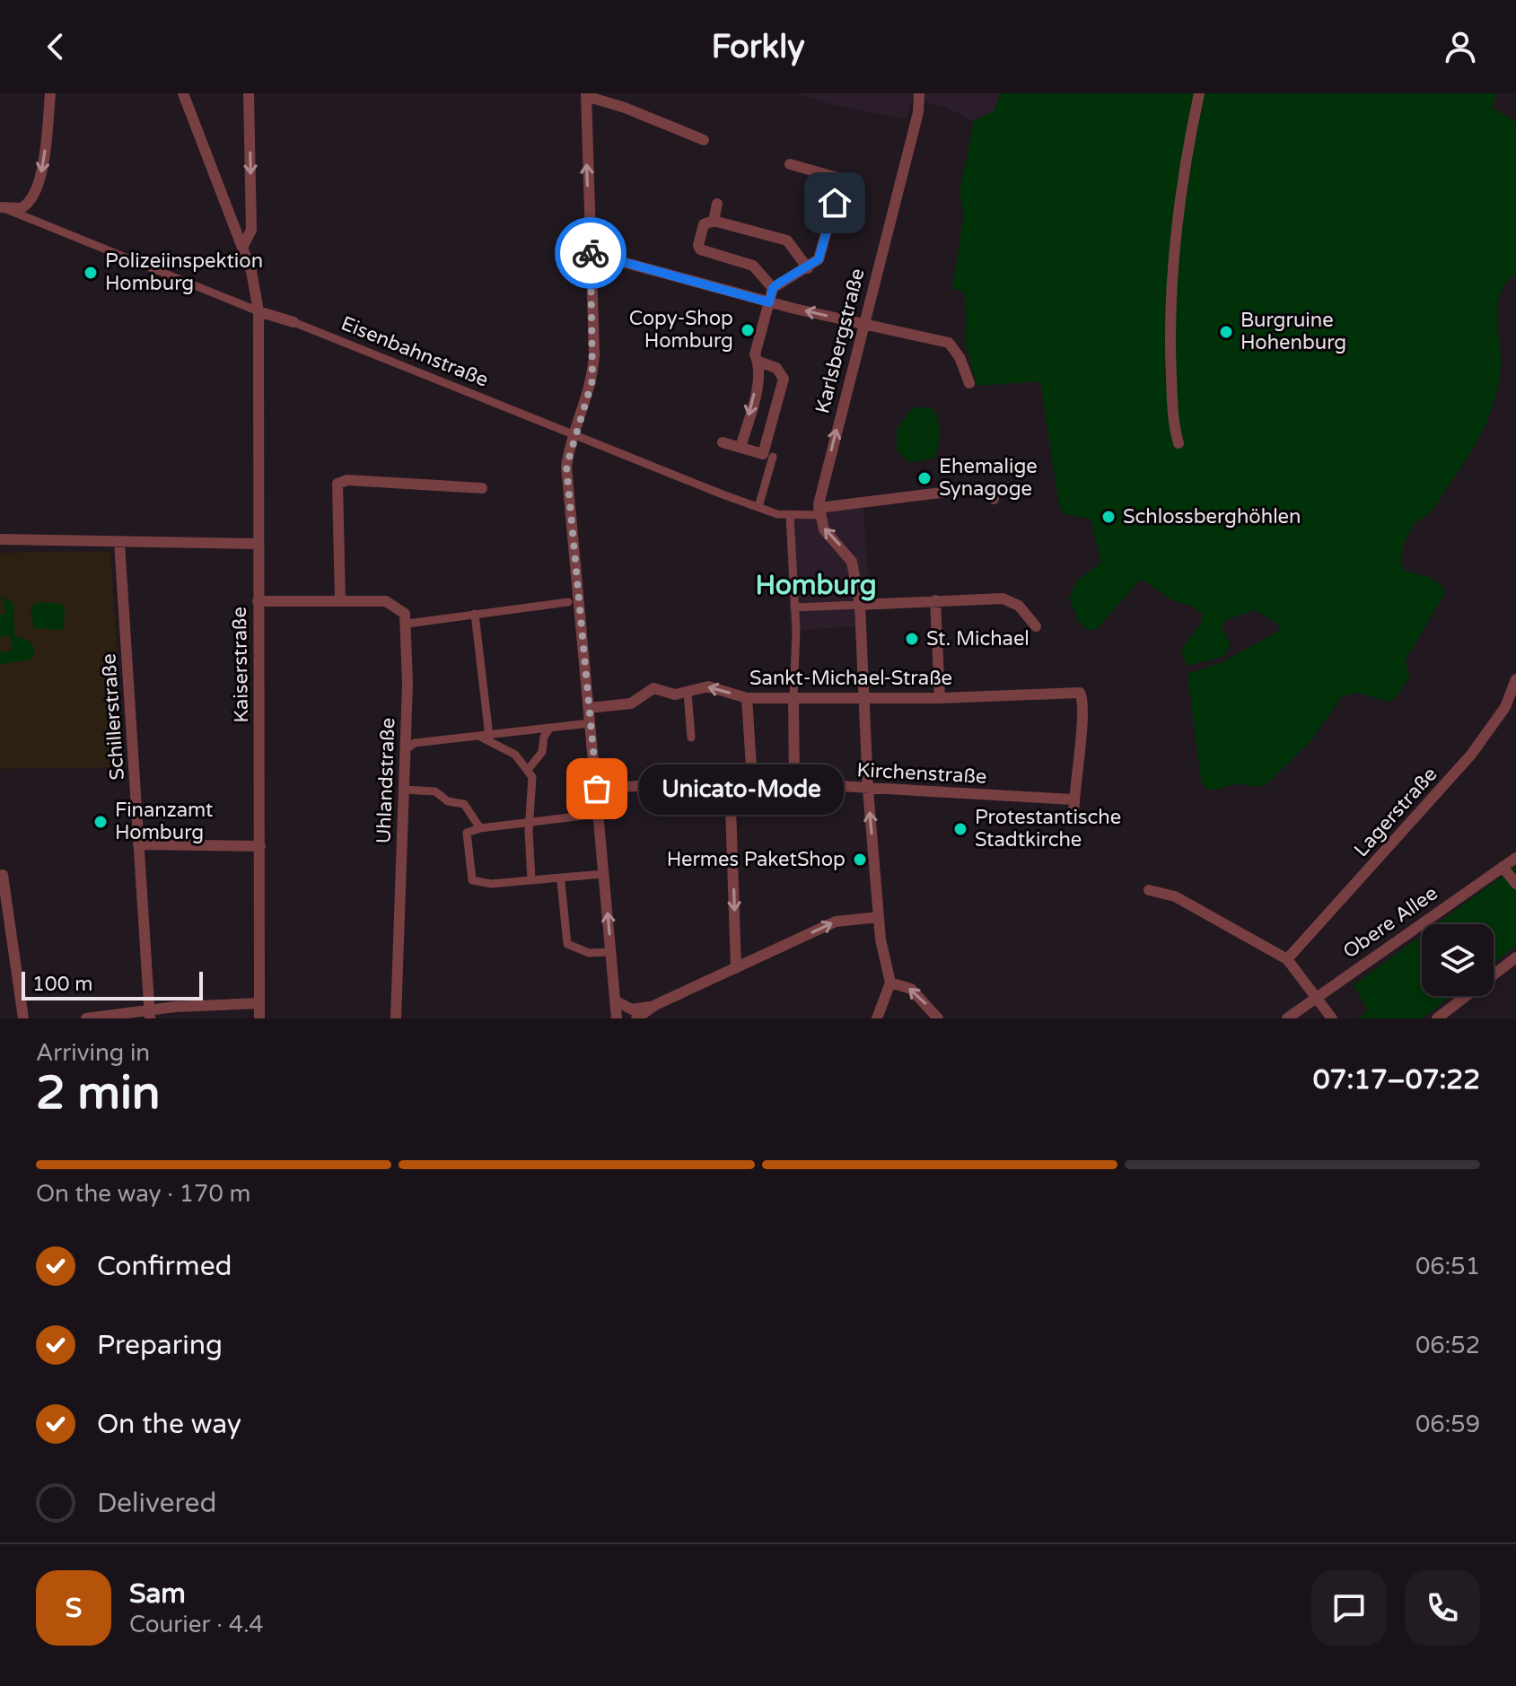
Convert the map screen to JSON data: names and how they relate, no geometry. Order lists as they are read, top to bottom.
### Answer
{
  "streets": {
    "street": [
      "Karlsbergstraße",
      "Eisenbahnstraße",
      "Kaiserstraße",
      "Sankt-Michael-Straße",
      "Schillerstraße",
      "Kirchenstraße",
      "Uhlandstraße",
      "Lagerstraße",
      "Obere Allee"
    ]
  },
  "crossings": [
    ["Karlsbergstraße", "Eisenbahnstraße"],
    ["Eisenbahnstraße", "Kaiserstraße"],
    ["Sankt-Michael-Straße", "Kirchenstraße"]
  ],
  "districts": ["Homburg"],
  "places": [
    "Polizeiinspektion Homburg",
    "Copy-Shop Homburg",
    "Burgruine Hohenburg",
    "Ehemalige Synagoge",
    "Schlossberghöhlen",
    "St. Michael",
    "Unicato-Mode",
    "Finanzamt Homburg",
    "Protestantische Stadtkirche",
    "Hermes PaketShop"
  ],
  "scale_bar": "100 m",
  "page": {
    "header": "Forkly",
    "bubble": "Unicato-Mode",
    "scale": "100 m",
    "heading": ["2 min", "Arriving in", "07:17–07:22"],
    "panel": ["Sam", "Courier · 4.4"],
    "bar": "On the way · 170 m",
    "list": [
      ["Confirmed", "06:51"],
      ["Preparing", "06:52"],
      ["On the way", "06:59"],
      "Delivered"
    ],
    "round": "S"
  }
}
